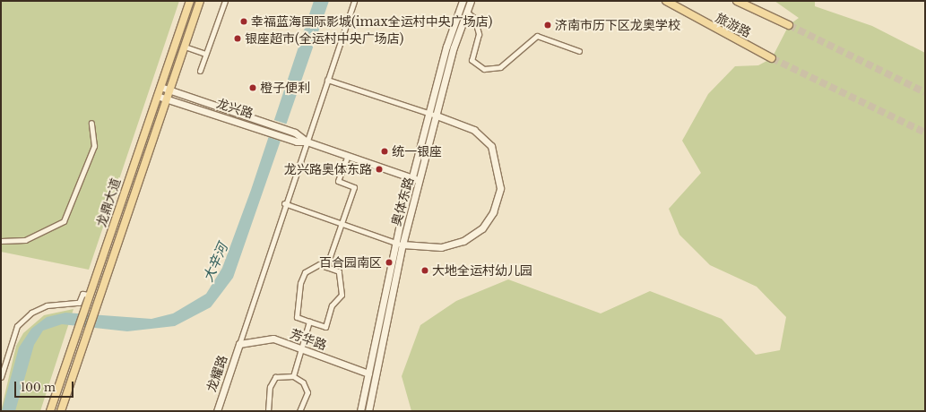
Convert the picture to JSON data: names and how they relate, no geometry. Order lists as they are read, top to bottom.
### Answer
{
  "streets": {
    "main road": ["旅游路", "龙鼎大道"],
    "street": [
      "龙兴路",
      "奥体东路",
      "芳华路",
      "龙耀路"
    ]
  },
  "crossings": [
    ["龙兴路", "奥体东路"],
    ["龙兴路", "龙鼎大道"],
    ["芳华路", "龙耀路"]
  ],
  "water": ["大辛河"],
  "places": [
    "幸福蓝海国际影城(imax全运村中央广场店)",
    "济南市历下区龙奥学校",
    "银座超市(全运村中央广场店)",
    "橙子便利",
    "统一银座",
    "龙兴路奥体东路",
    "百合园南区",
    "大地全运村幼儿园"
  ],
  "scale_bar": "100 m"
}
